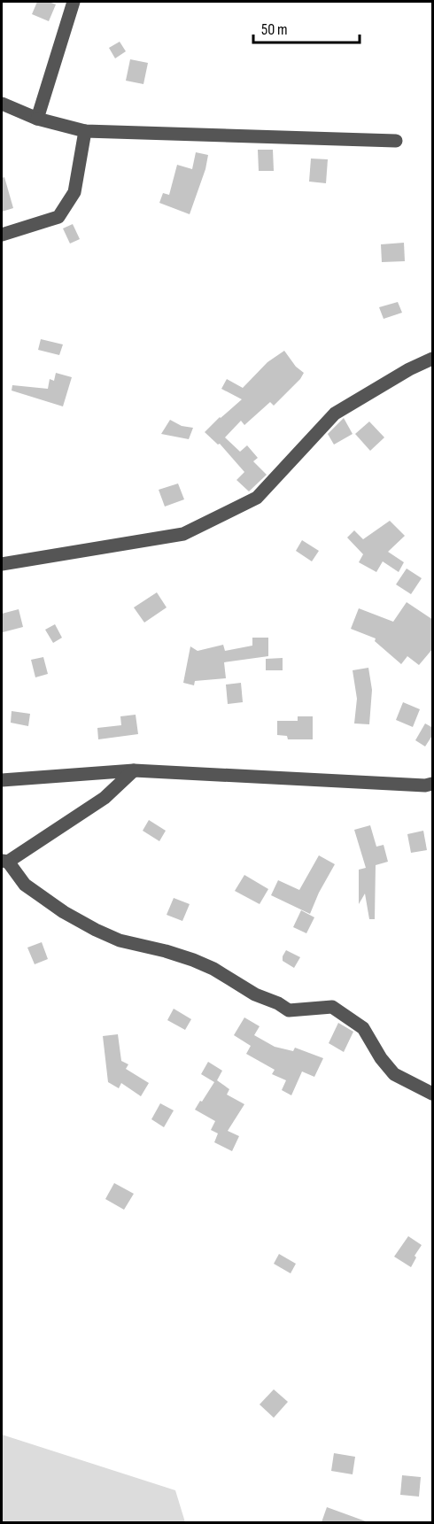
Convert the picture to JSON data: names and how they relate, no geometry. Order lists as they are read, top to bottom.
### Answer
{
  "scale_bar": "50 m"
}
